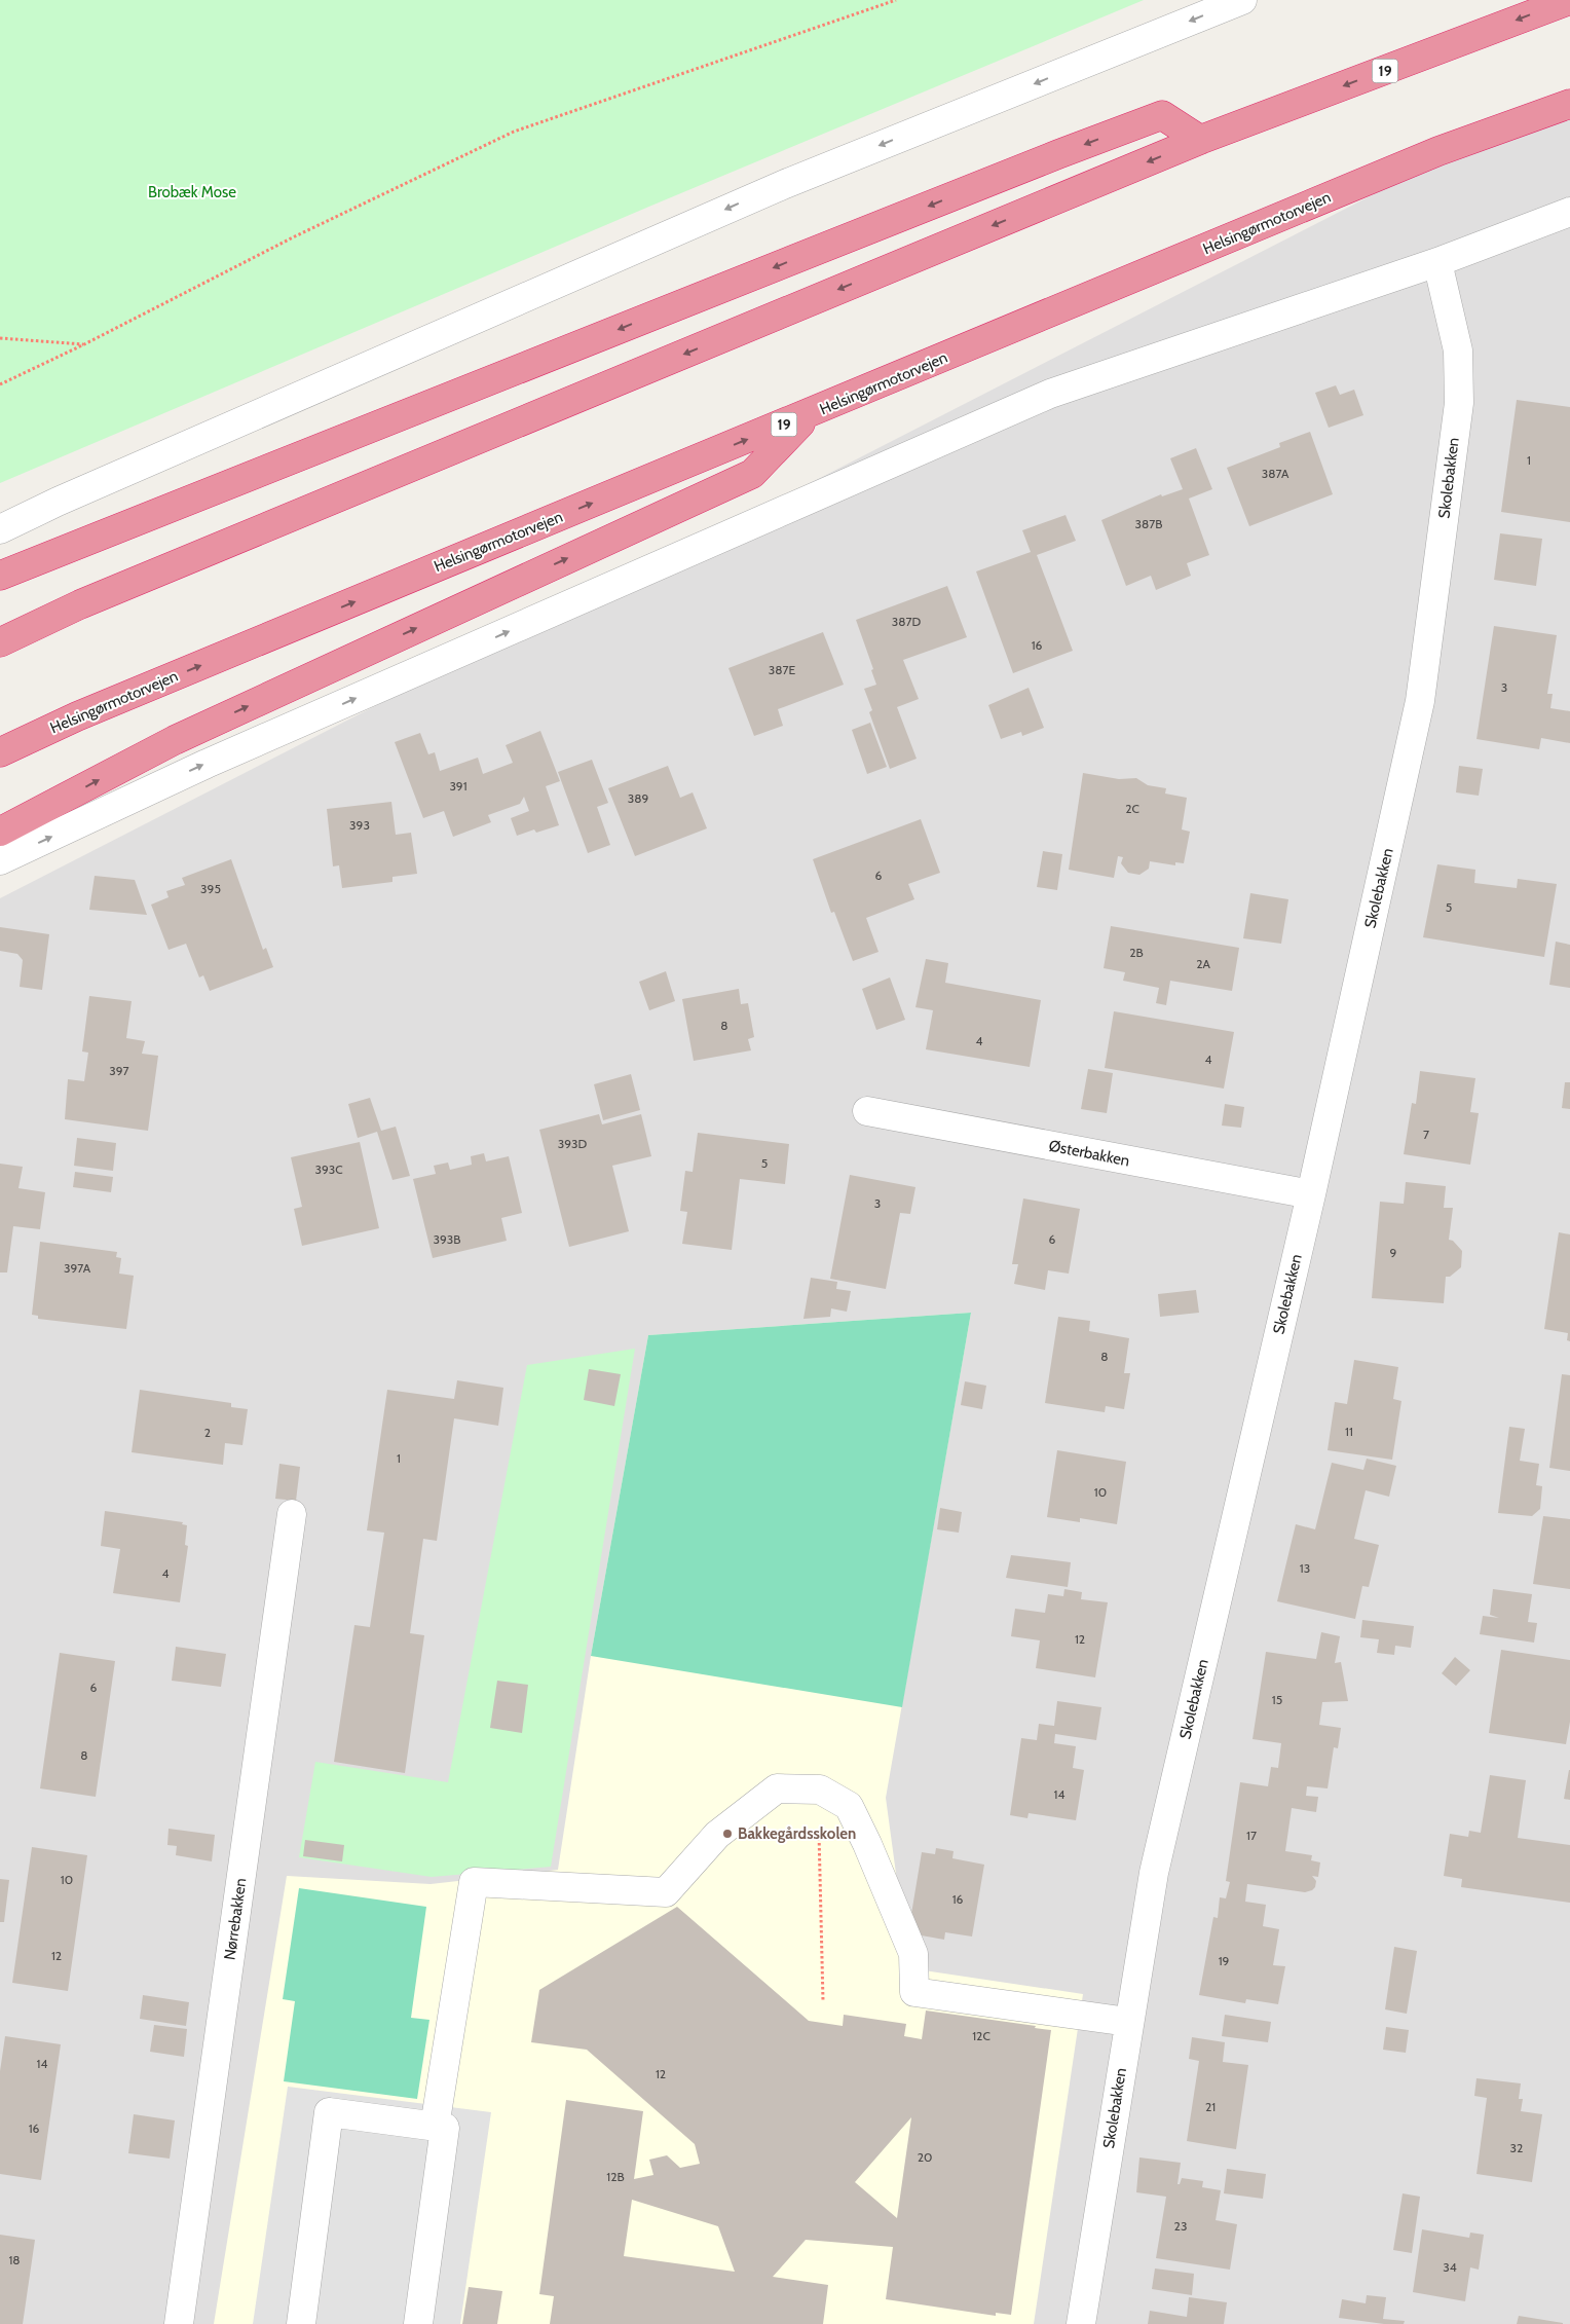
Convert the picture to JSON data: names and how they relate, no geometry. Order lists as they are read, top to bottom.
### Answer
{
  "streets": {
    "highway": ["19", "Helsingørmotorvejen"],
    "street": ["Skolebakken", "Østerbakken", "Nørrebakken"]
  },
  "crossings": [
    ["Skolebakken", "Østerbakken"]
  ],
  "parks": ["Brobæk Mose"],
  "places": ["Bakkegårdsskolen"],
  "house_numbers": [
    "1",
    "387A",
    "387B",
    "387D",
    "16",
    "387E",
    "3",
    "391",
    "389",
    "2C",
    "393",
    "6",
    "395",
    "5",
    "2B",
    "2A",
    "8",
    "4",
    "4",
    "397",
    "7",
    "393D",
    "5",
    "393C",
    "3",
    "393B",
    "6",
    "9",
    "397A",
    "8",
    "11",
    "2",
    "1",
    "10",
    "13",
    "4",
    "12",
    "6",
    "15",
    "8",
    "14",
    "17",
    "10",
    "16",
    "12",
    "19",
    "12C",
    "14",
    "12",
    "21",
    "16",
    "32",
    "20",
    "12B",
    "23",
    "18",
    "34"
  ]
}
